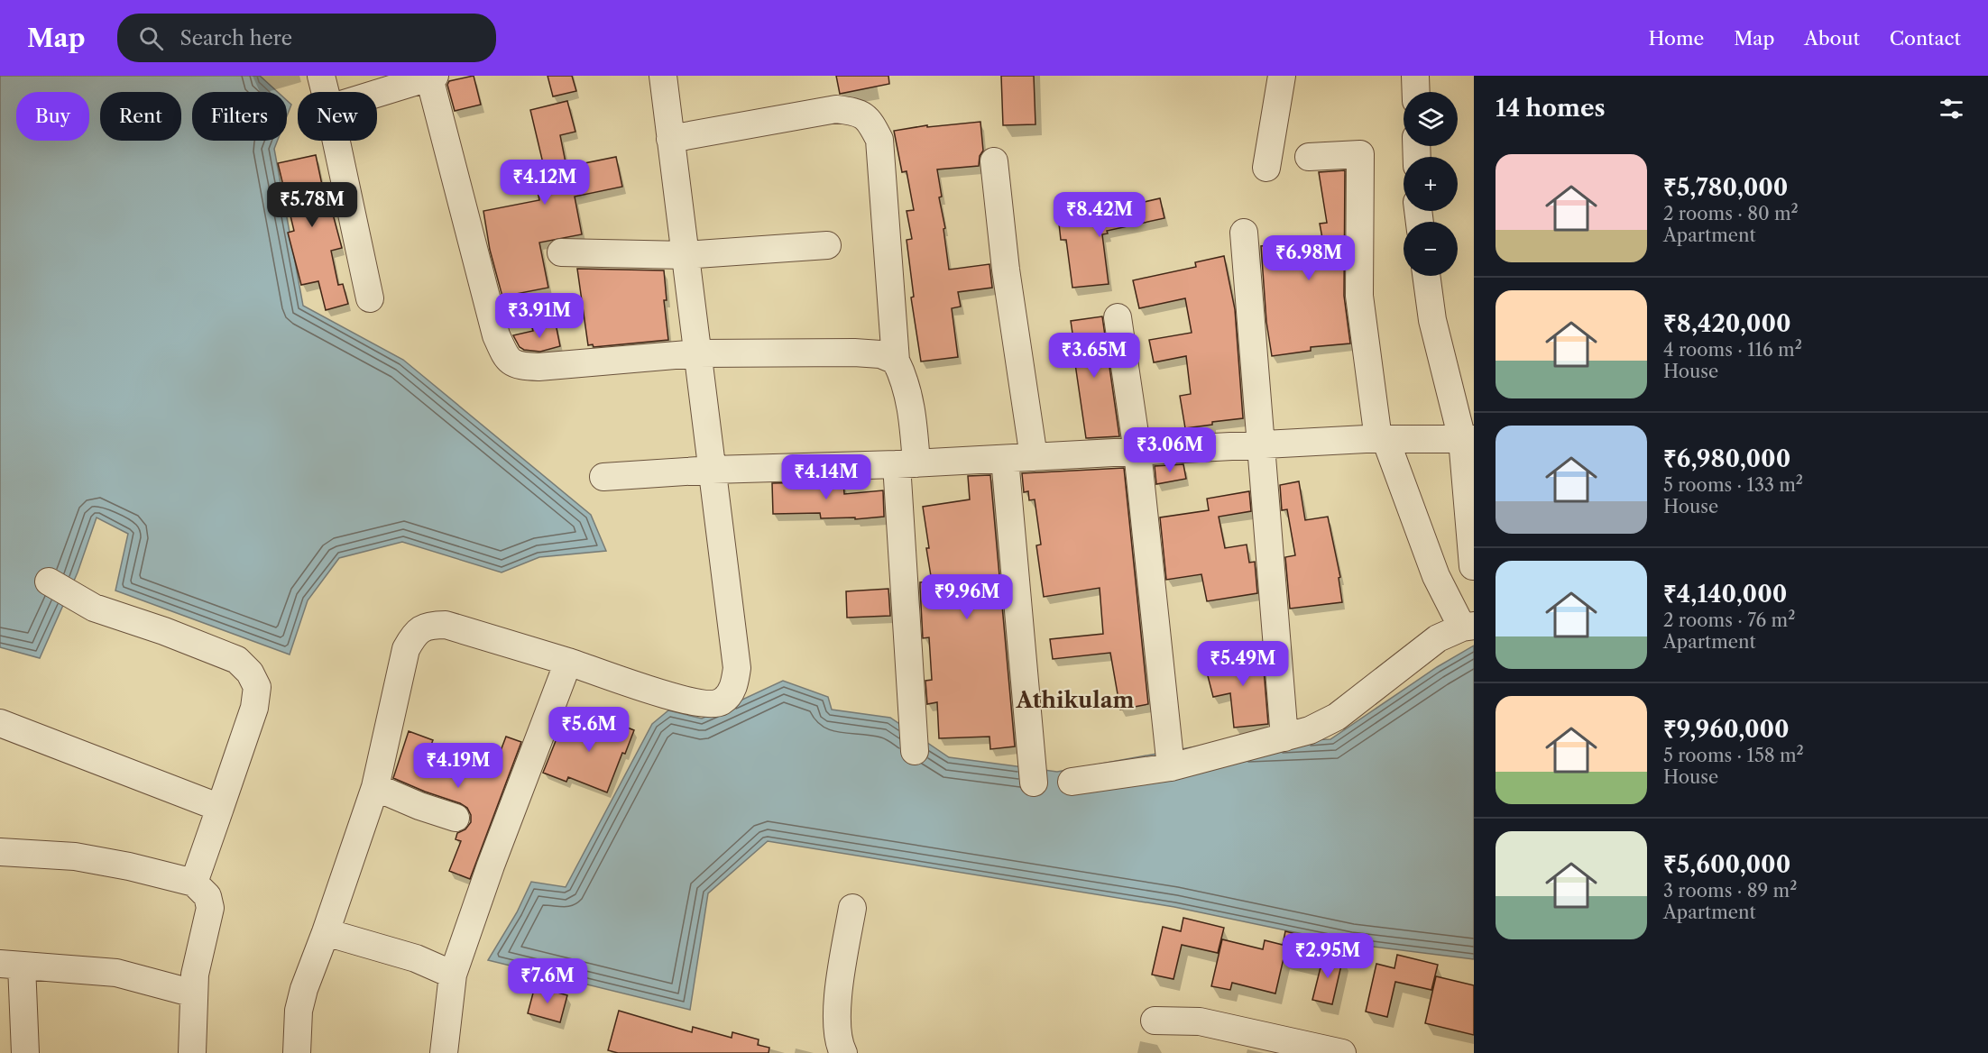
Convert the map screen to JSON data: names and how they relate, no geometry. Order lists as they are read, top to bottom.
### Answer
{
  "districts": ["Athikulam"],
  "page": {
    "header": "Map",
    "search": "Search here",
    "nav": [
      "Home",
      "Map",
      "About",
      "Contact"
    ],
    "heading": "14 homes",
    "map_buttons": ["+", "−"],
    "chip": [
      "Buy",
      "Rent",
      "Filters",
      "New"
    ],
    "list": [
      {
        "name": "₹5,780,000",
        "note": "2 rooms · 80 m² · Apartment"
      },
      {
        "name": "₹8,420,000",
        "note": "4 rooms · 116 m² · House"
      },
      {
        "name": "₹6,980,000",
        "note": "5 rooms · 133 m² · House"
      },
      {
        "name": "₹4,140,000",
        "note": "2 rooms · 76 m² · Apartment"
      },
      {
        "name": "₹9,960,000",
        "note": "5 rooms · 158 m² · House"
      },
      {
        "name": "₹5,600,000",
        "note": "3 rooms · 89 m² · Apartment"
      }
    ],
    "price": [
      "₹4.12M",
      "₹5.78M",
      "₹8.42M",
      "₹6.98M",
      "₹3.91M",
      "₹3.65M",
      "₹3.06M",
      "₹4.14M",
      "₹9.96M",
      "₹5.49M",
      "₹5.6M",
      "₹4.19M",
      "₹2.95M",
      "₹7.6M"
    ]
  }
}
